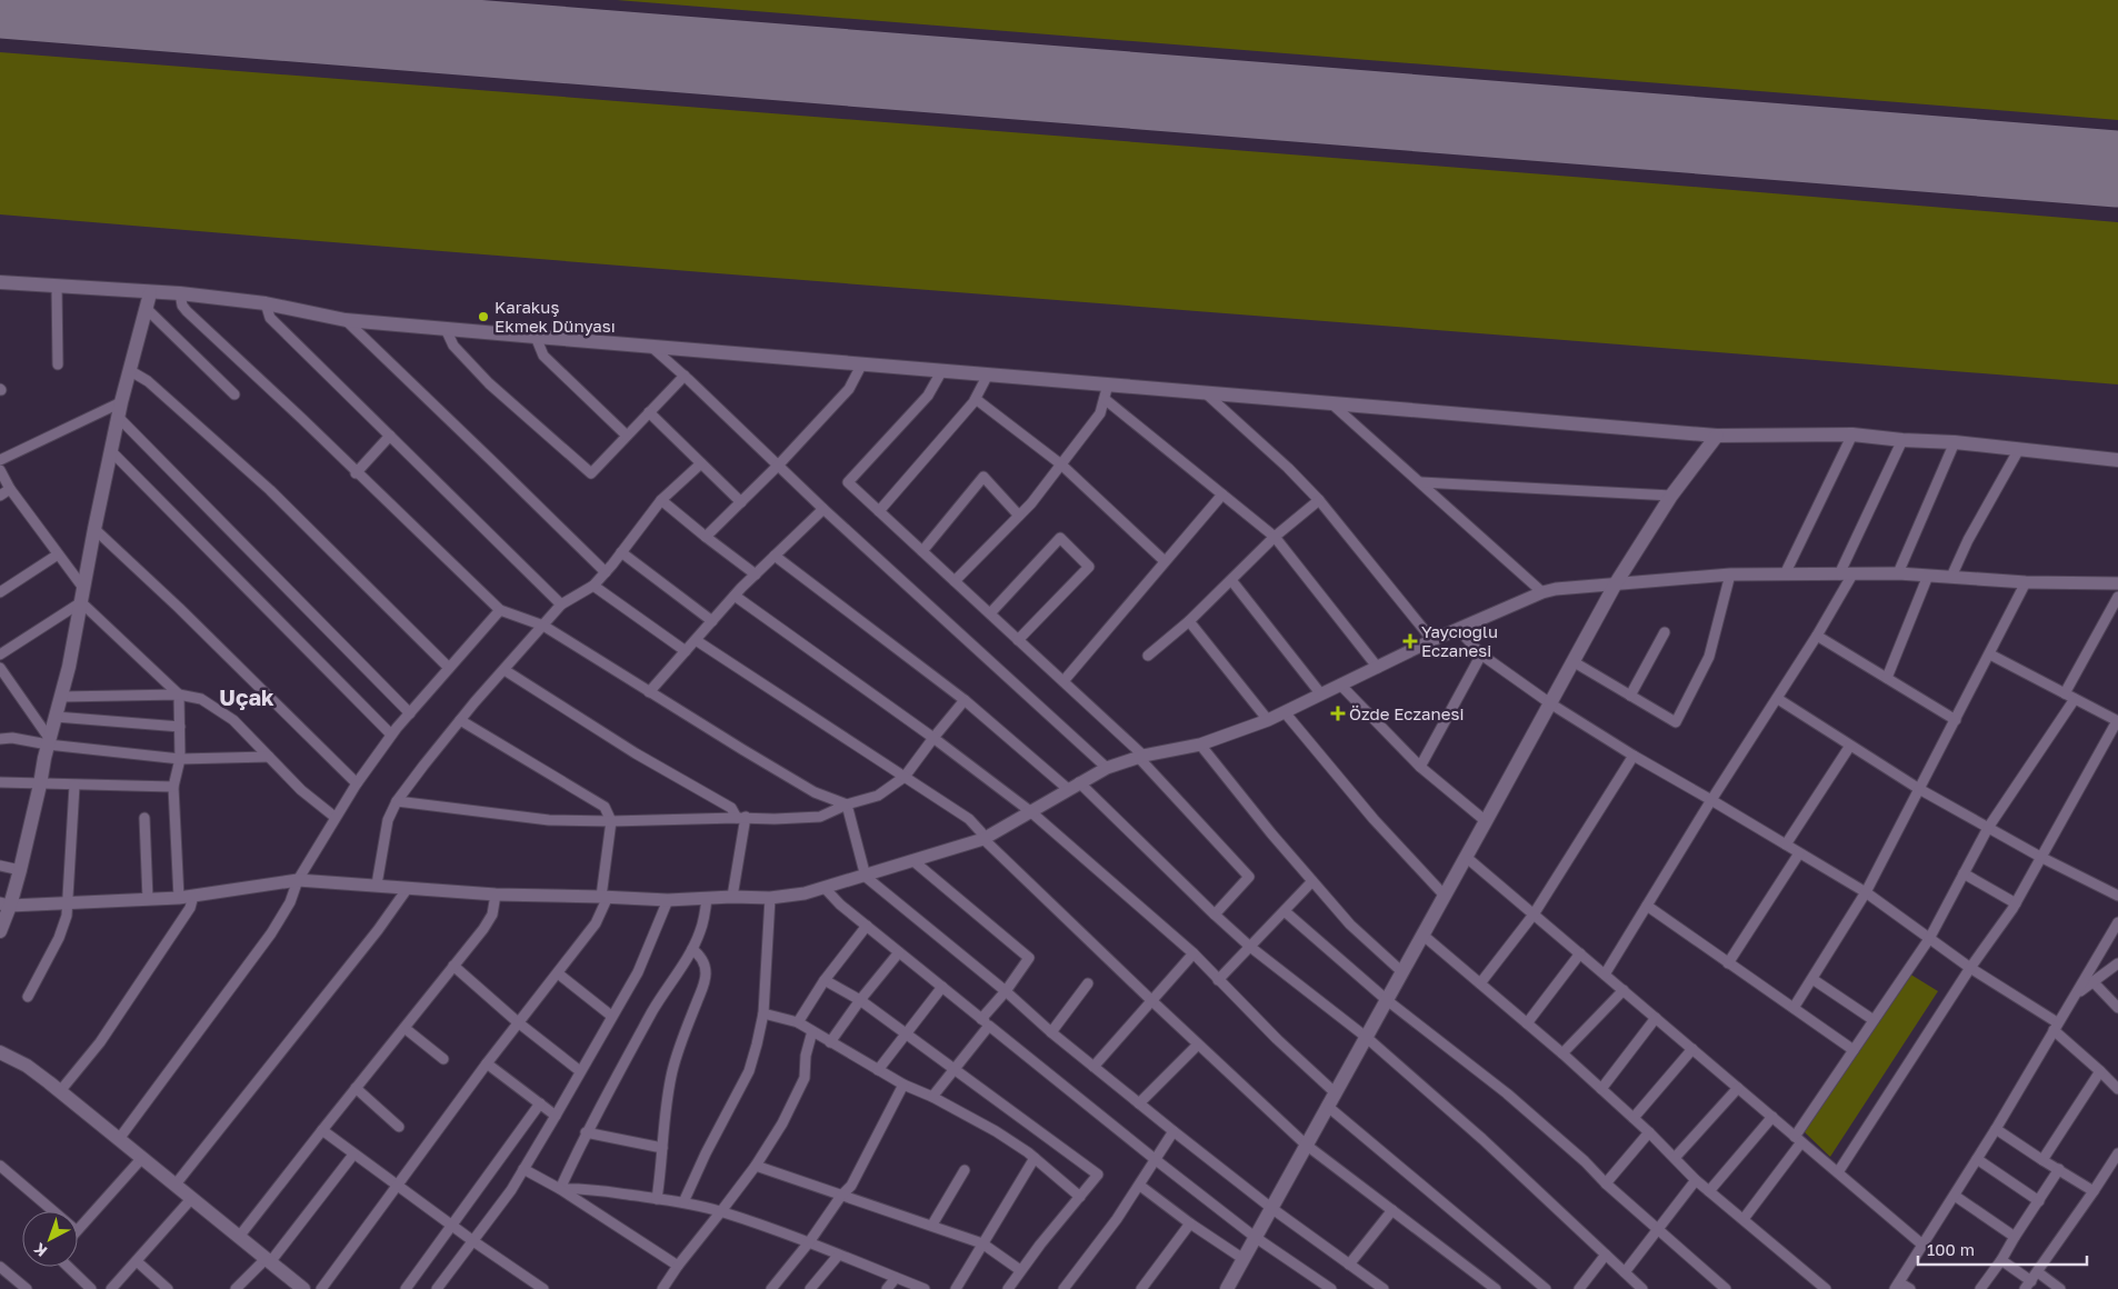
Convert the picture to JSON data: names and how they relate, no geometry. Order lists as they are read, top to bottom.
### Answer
{
  "districts": ["Uçak"],
  "places": {
    "other": ["Karakuş Ekmek Dünyası"],
    "health": ["Yaycıoğlu Eczanesi", "Özde Eczanesi"]
  },
  "scale_bar": "100 m",
  "north": "bottom left"
}
